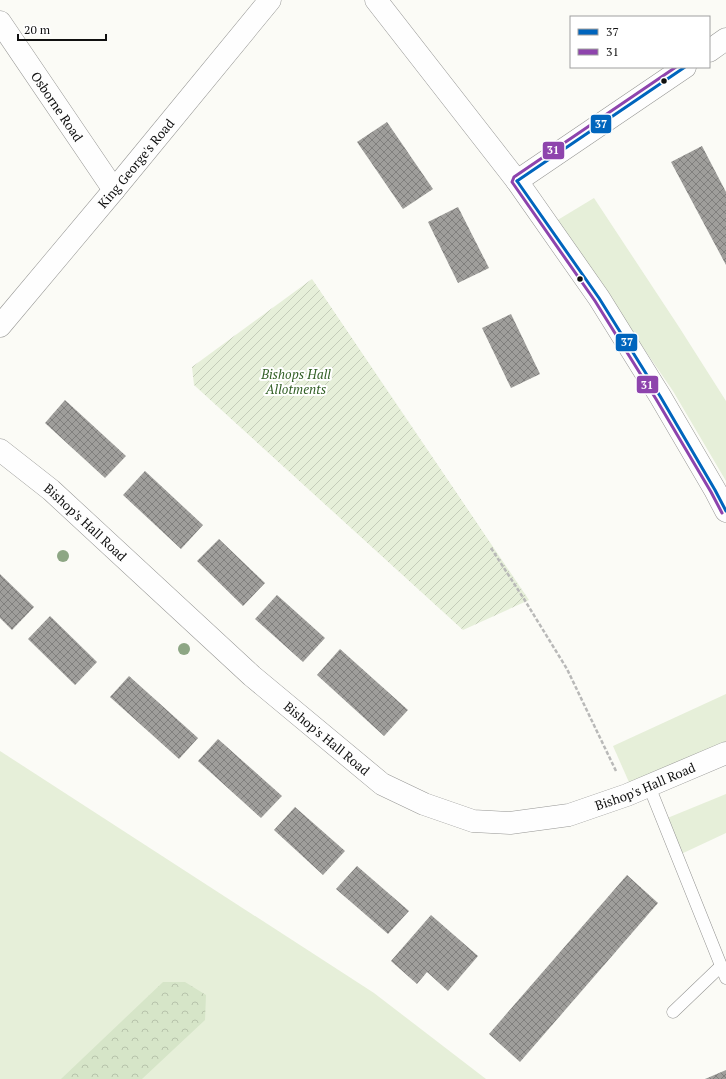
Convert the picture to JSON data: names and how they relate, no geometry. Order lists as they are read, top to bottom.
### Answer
{
  "streets": {
    "street": ["Osborne Road", "King George's Road", "Bishop's Hall Road"]
  },
  "crossings": [
    ["Osborne Road", "King George's Road"]
  ],
  "parks": ["Bishops Hall Allotments"],
  "lines": ["transit line 37", "transit line 31"],
  "legend": ["37", "31"],
  "scale_bar": "20 m"
}
